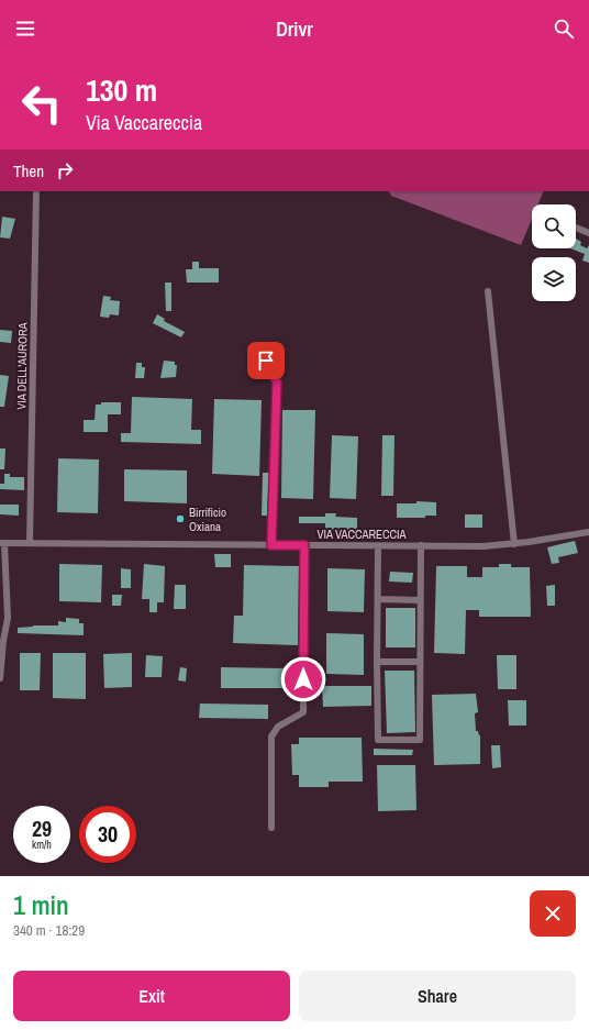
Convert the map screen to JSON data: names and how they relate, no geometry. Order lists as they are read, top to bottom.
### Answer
{
  "streets": {
    "street": ["VIA DELL'AURORA", "VIA VACCARECCIA"]
  },
  "crossings": [
    ["VIA DELL'AURORA", "VIA VACCARECCIA"]
  ],
  "places": ["Birrificio Oxiana"],
  "page": {
    "header": "Drivr",
    "turn": ["130 m", "Via Vaccareccia"],
    "then": "Then",
    "speed": "29 km/h",
    "limit": "30",
    "heading": ["1 min", "340 m · 18:29"],
    "buttons": ["Exit", "Share"]
  }
}
